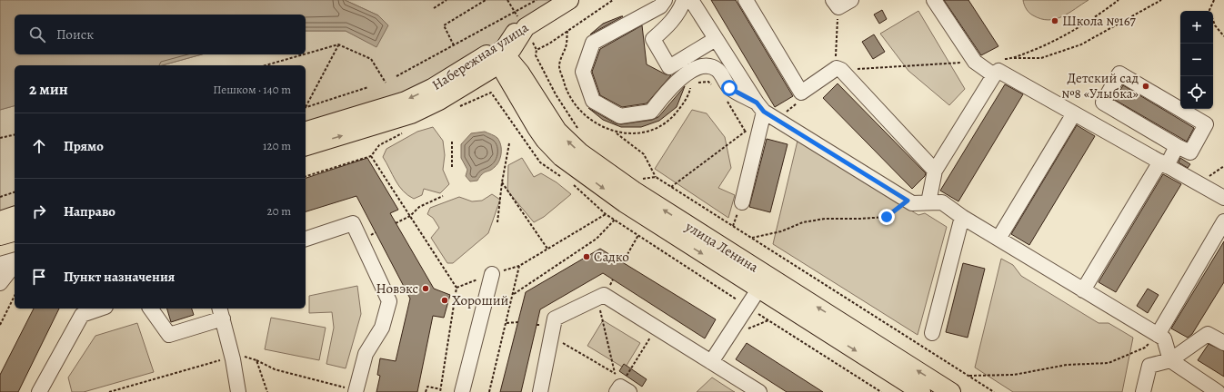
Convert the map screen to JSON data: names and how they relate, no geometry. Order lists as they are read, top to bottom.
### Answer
{
  "streets": {
    "main road": ["Набережная улица", "улица Ленина"]
  },
  "crossings": [
    ["Набережная улица", "улица Ленина"]
  ],
  "places": [
    "Школа №167",
    "Детский сад №8 «Улыбка»",
    "Садко",
    "Новэкс",
    "Хороший"
  ],
  "page": {
    "map_buttons": ["+", "−"],
    "search": "Поиск",
    "heading": ["2 мин", "Пешком · 140 m"],
    "list": [
      ["Прямо", "120 m"],
      ["Направо", "20 m"],
      "Пункт назначения"
    ]
  }
}
